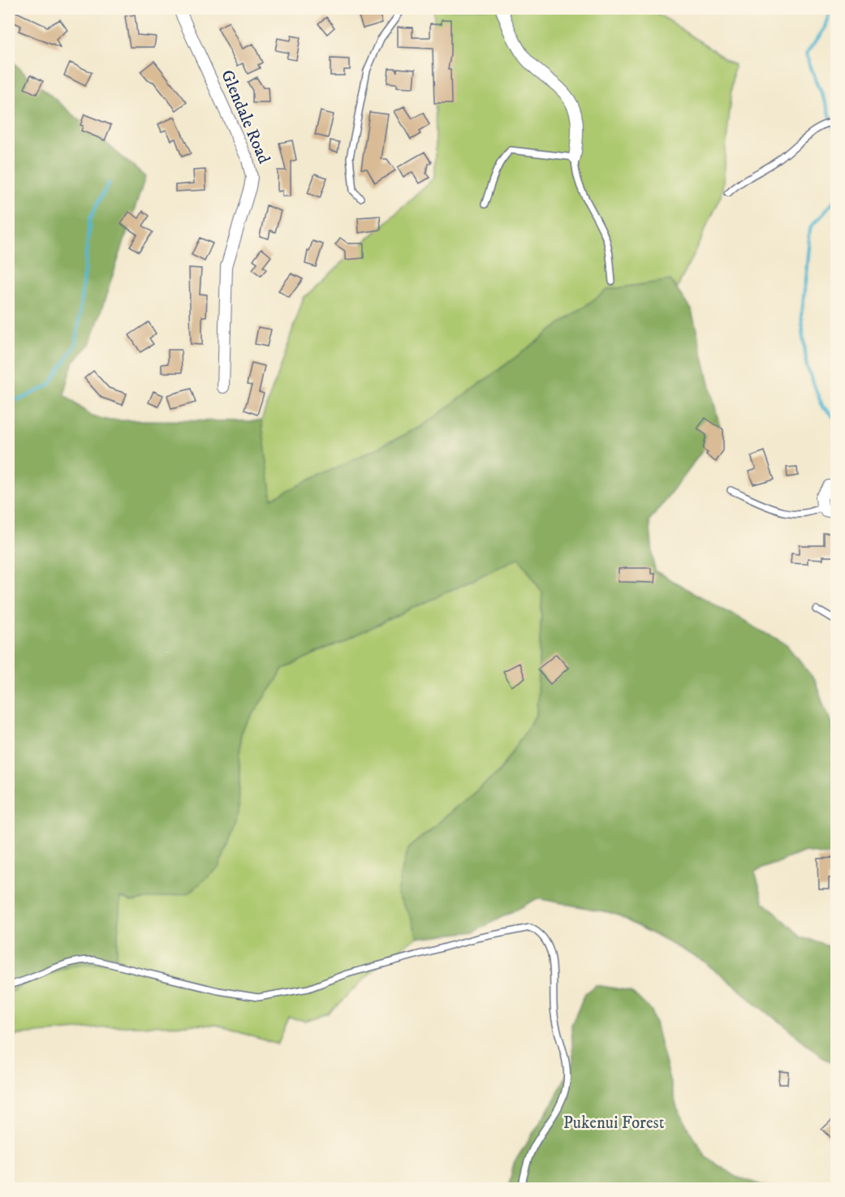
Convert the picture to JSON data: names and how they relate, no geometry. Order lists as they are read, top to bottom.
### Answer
{
  "streets": {
    "street": ["Glendale Road"]
  },
  "parks": ["Pukenui Forest"]
}
